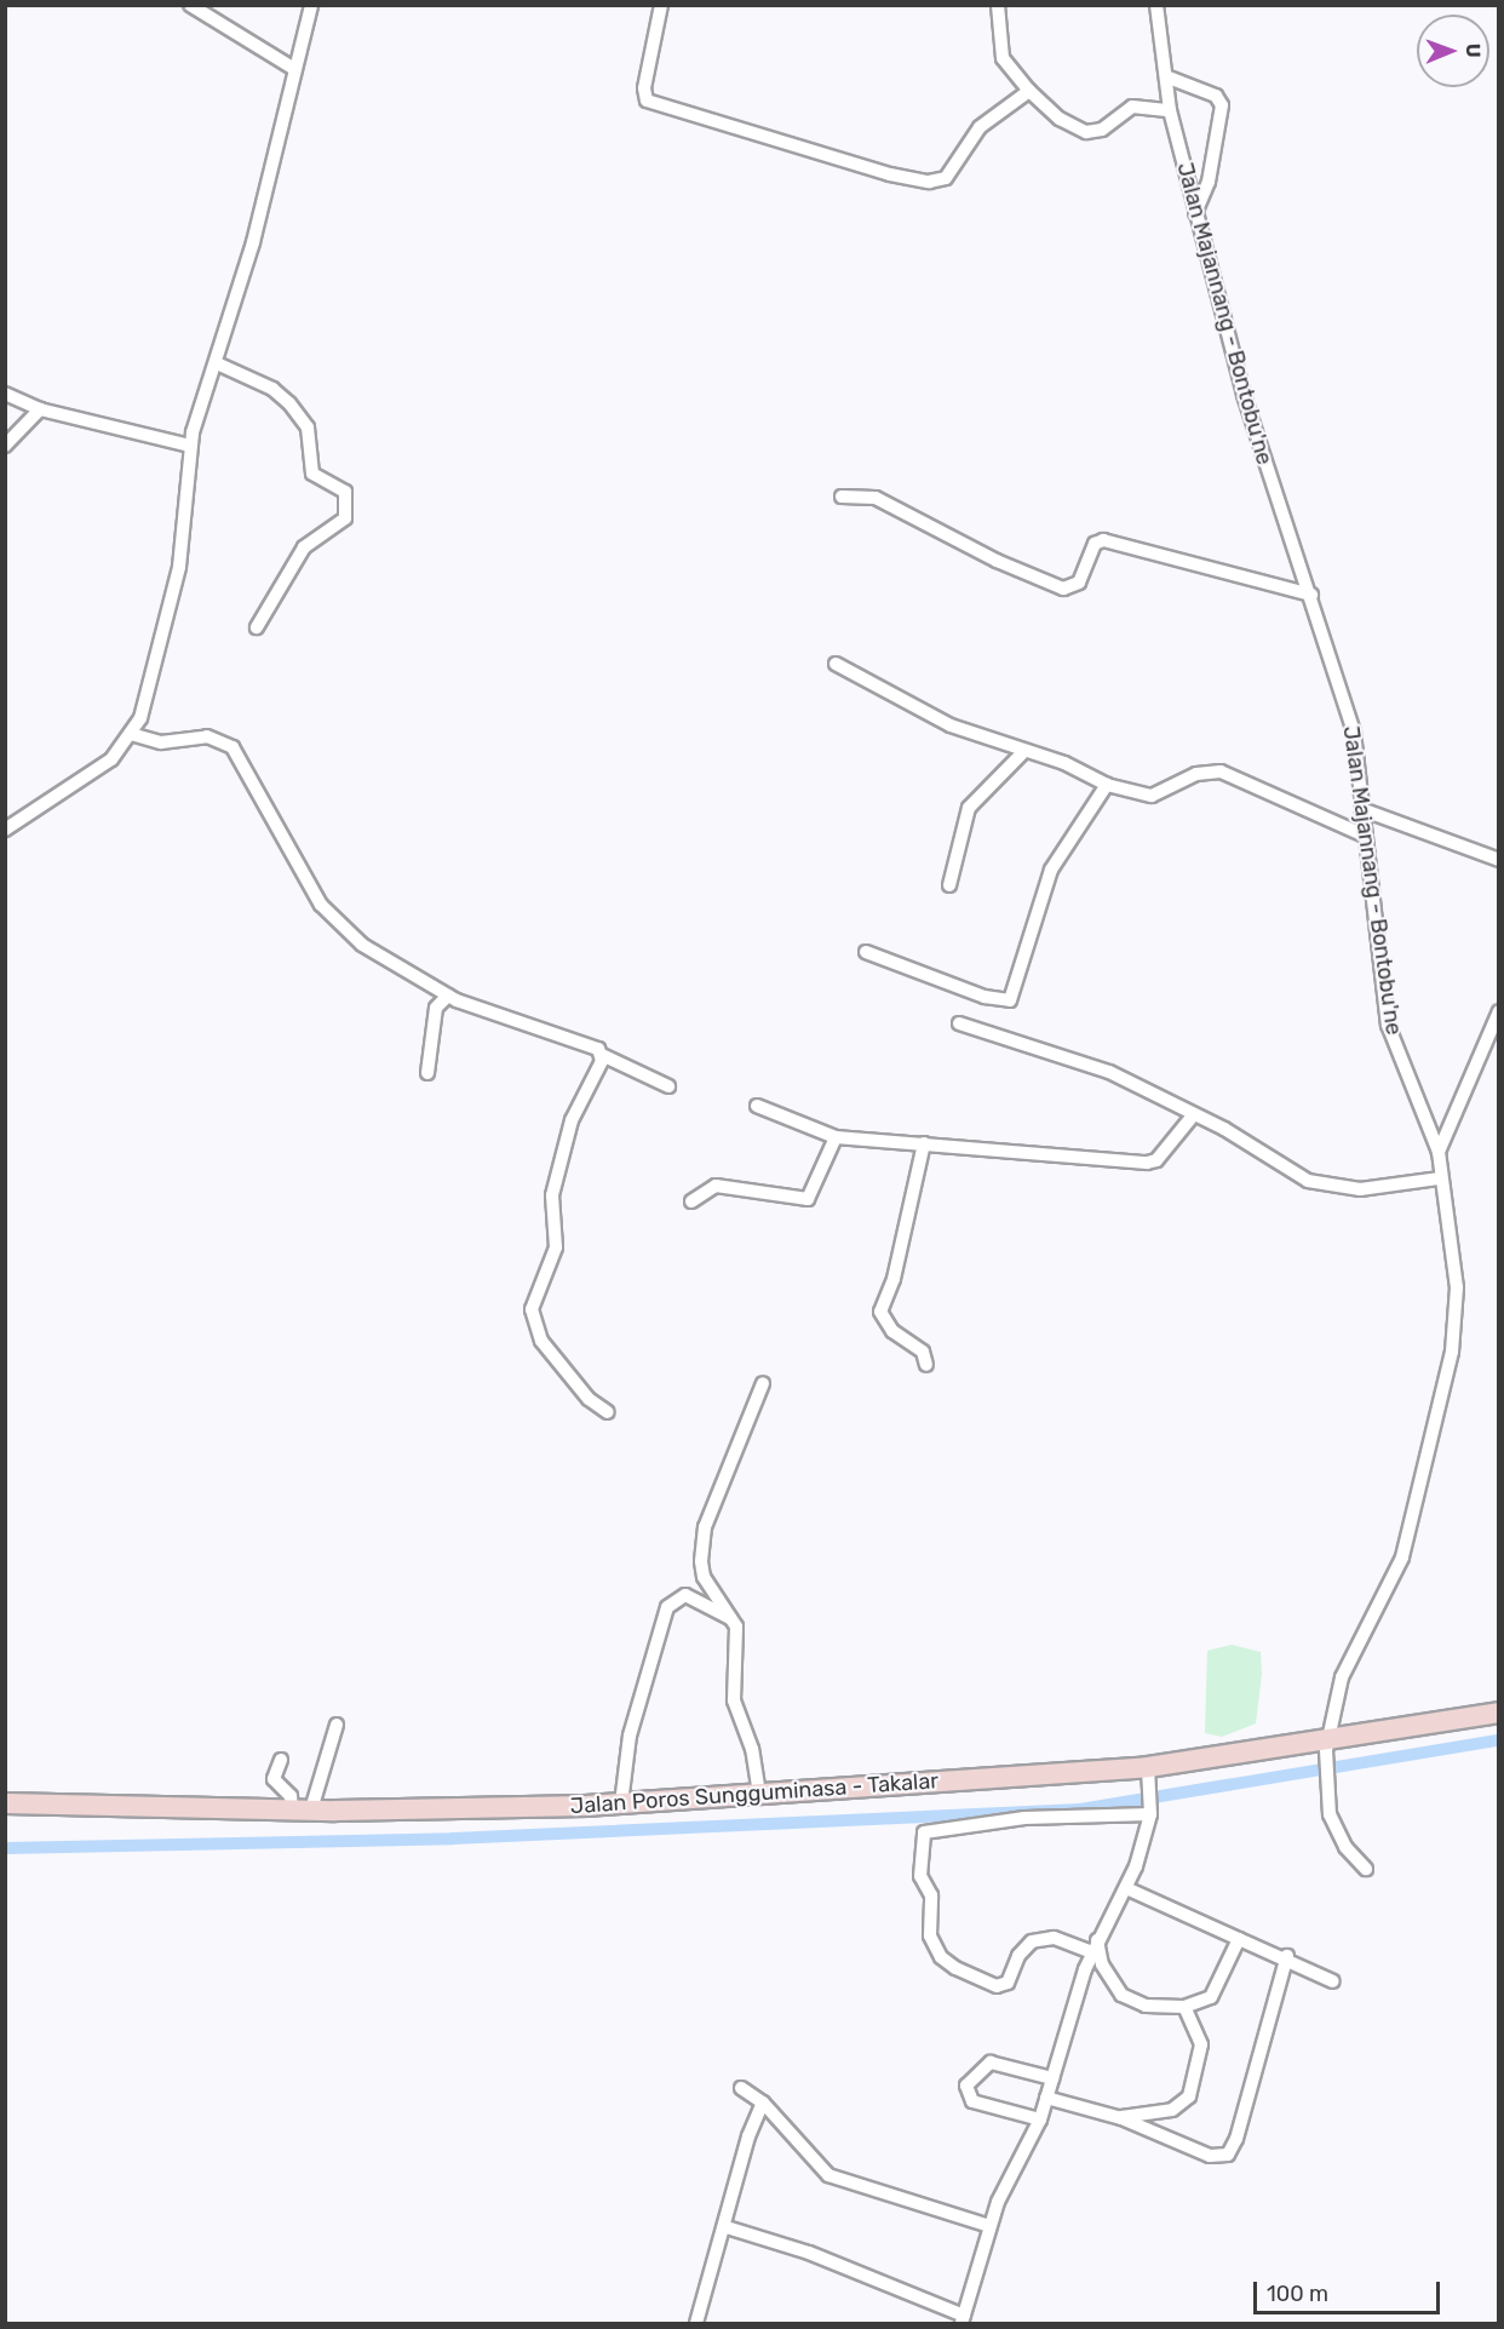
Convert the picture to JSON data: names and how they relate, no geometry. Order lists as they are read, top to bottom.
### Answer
{
  "streets": {
    "highway": ["Jalan Poros Sungguminasa - Takalar"],
    "street": ["Jalan Majannang - Bontobu'ne"]
  },
  "crossings": [
    ["Jalan Majannang - Bontobu'ne", "Jalan Poros Sungguminasa - Takalar"]
  ],
  "scale_bar": "100 m",
  "north": "right"
}
